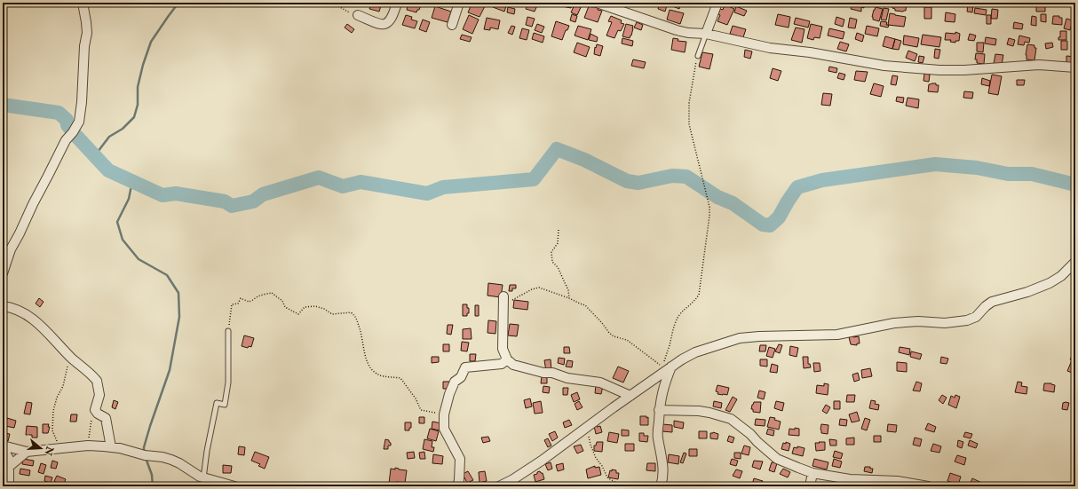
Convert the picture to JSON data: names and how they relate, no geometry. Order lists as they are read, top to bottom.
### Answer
{
  "north": "right"
}
